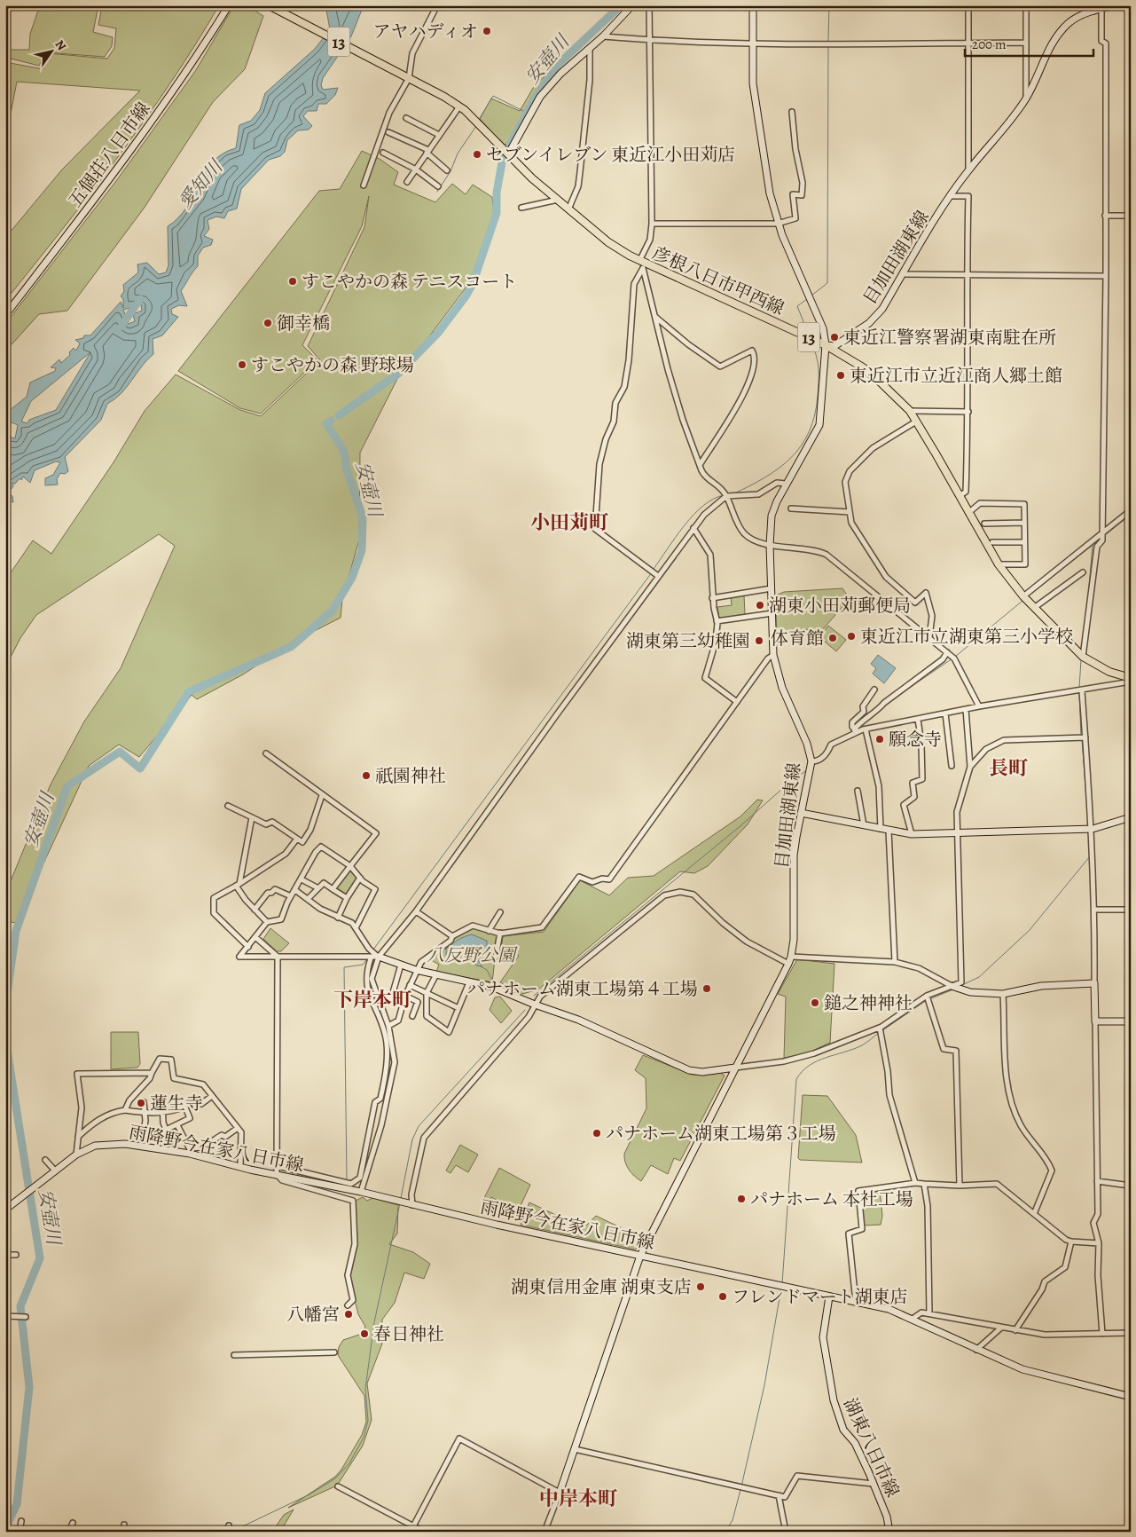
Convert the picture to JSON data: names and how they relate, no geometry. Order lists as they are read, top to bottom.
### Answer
{
  "streets": {
    "main road": [
      "13",
      "五個荘八日市線",
      "目加田湖東線",
      "彦根八日市甲西線",
      "雨降野今在家八日市線",
      "湖東八日市線"
    ]
  },
  "crossings": [
    ["目加田湖東線", "彦根八日市甲西線"],
    ["目加田湖東線", "雨降野今在家八日市線"],
    ["雨降野今在家八日市線", "湖東八日市線"]
  ],
  "districts": [
    "小田苅町",
    "長町",
    "下岸本町",
    "中岸本町"
  ],
  "water": ["安壺川", "愛知川"],
  "parks": ["八反野公園"],
  "places": [
    "アヤハディオ",
    "セブンイレブン 東近江小田苅店",
    "すこやかの森 テニスコート",
    "御幸橋",
    "東近江警察署湖東南駐在所",
    "すこやかの森 野球場",
    "東近江市立近江商人郷土館",
    "湖東小田苅郵便局",
    "東近江市立湖東第三小学校",
    "体育館",
    "湖東第三幼稚園",
    "願念寺",
    "祇園神社",
    "パナホーム湖東工場第４工場",
    "鎚之神神社",
    "蓮生寺",
    "パナホーム湖東工場第３工場",
    "パナホーム 本社工場",
    "湖東信用金庫 湖東支店",
    "フレンドマート湖東店",
    "八幡宮",
    "春日神社"
  ],
  "scale_bar": "200 m",
  "north": "top right"
}
